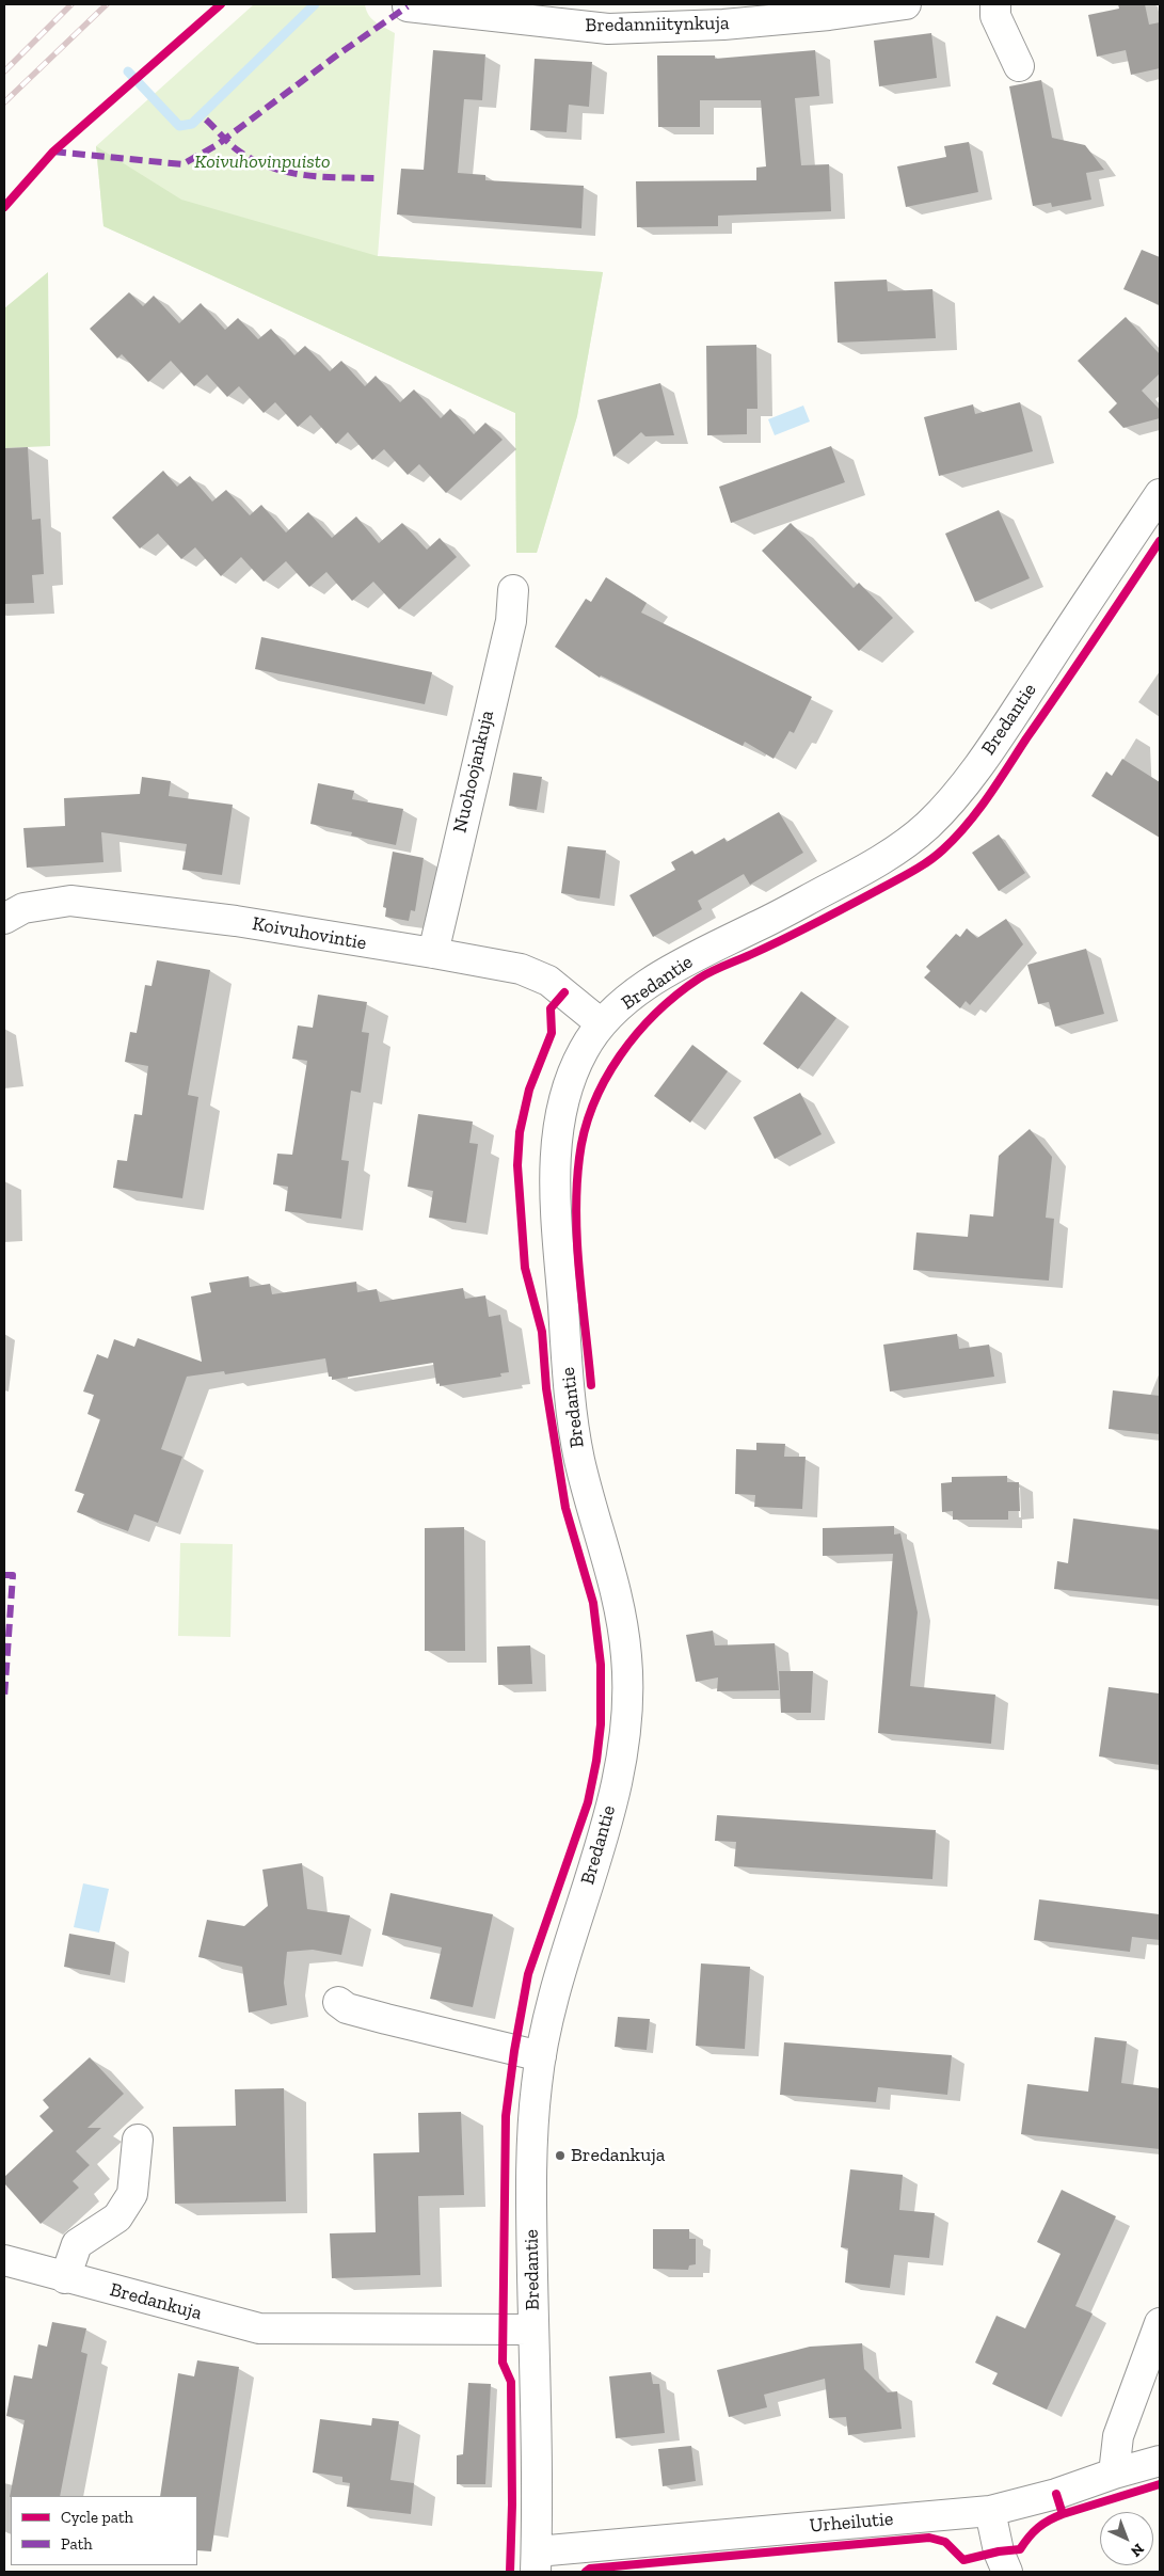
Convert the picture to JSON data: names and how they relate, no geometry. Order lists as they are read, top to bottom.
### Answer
{
  "streets": {
    "street": [
      "Bredanniitynkuja",
      "Bredantie",
      "Nuohoojankuja",
      "Koivuhovintie",
      "Bredankuja",
      "Urheilutie"
    ]
  },
  "crossings": [
    ["Bredantie", "Koivuhovintie"],
    ["Bredantie", "Bredankuja"],
    ["Bredantie", "Urheilutie"],
    ["Nuohoojankuja", "Koivuhovintie"]
  ],
  "parks": ["Koivuhovinpuisto"],
  "places": ["Bredankuja"],
  "legend": ["Cycle path", "Path"],
  "north": "bottom right"
}
